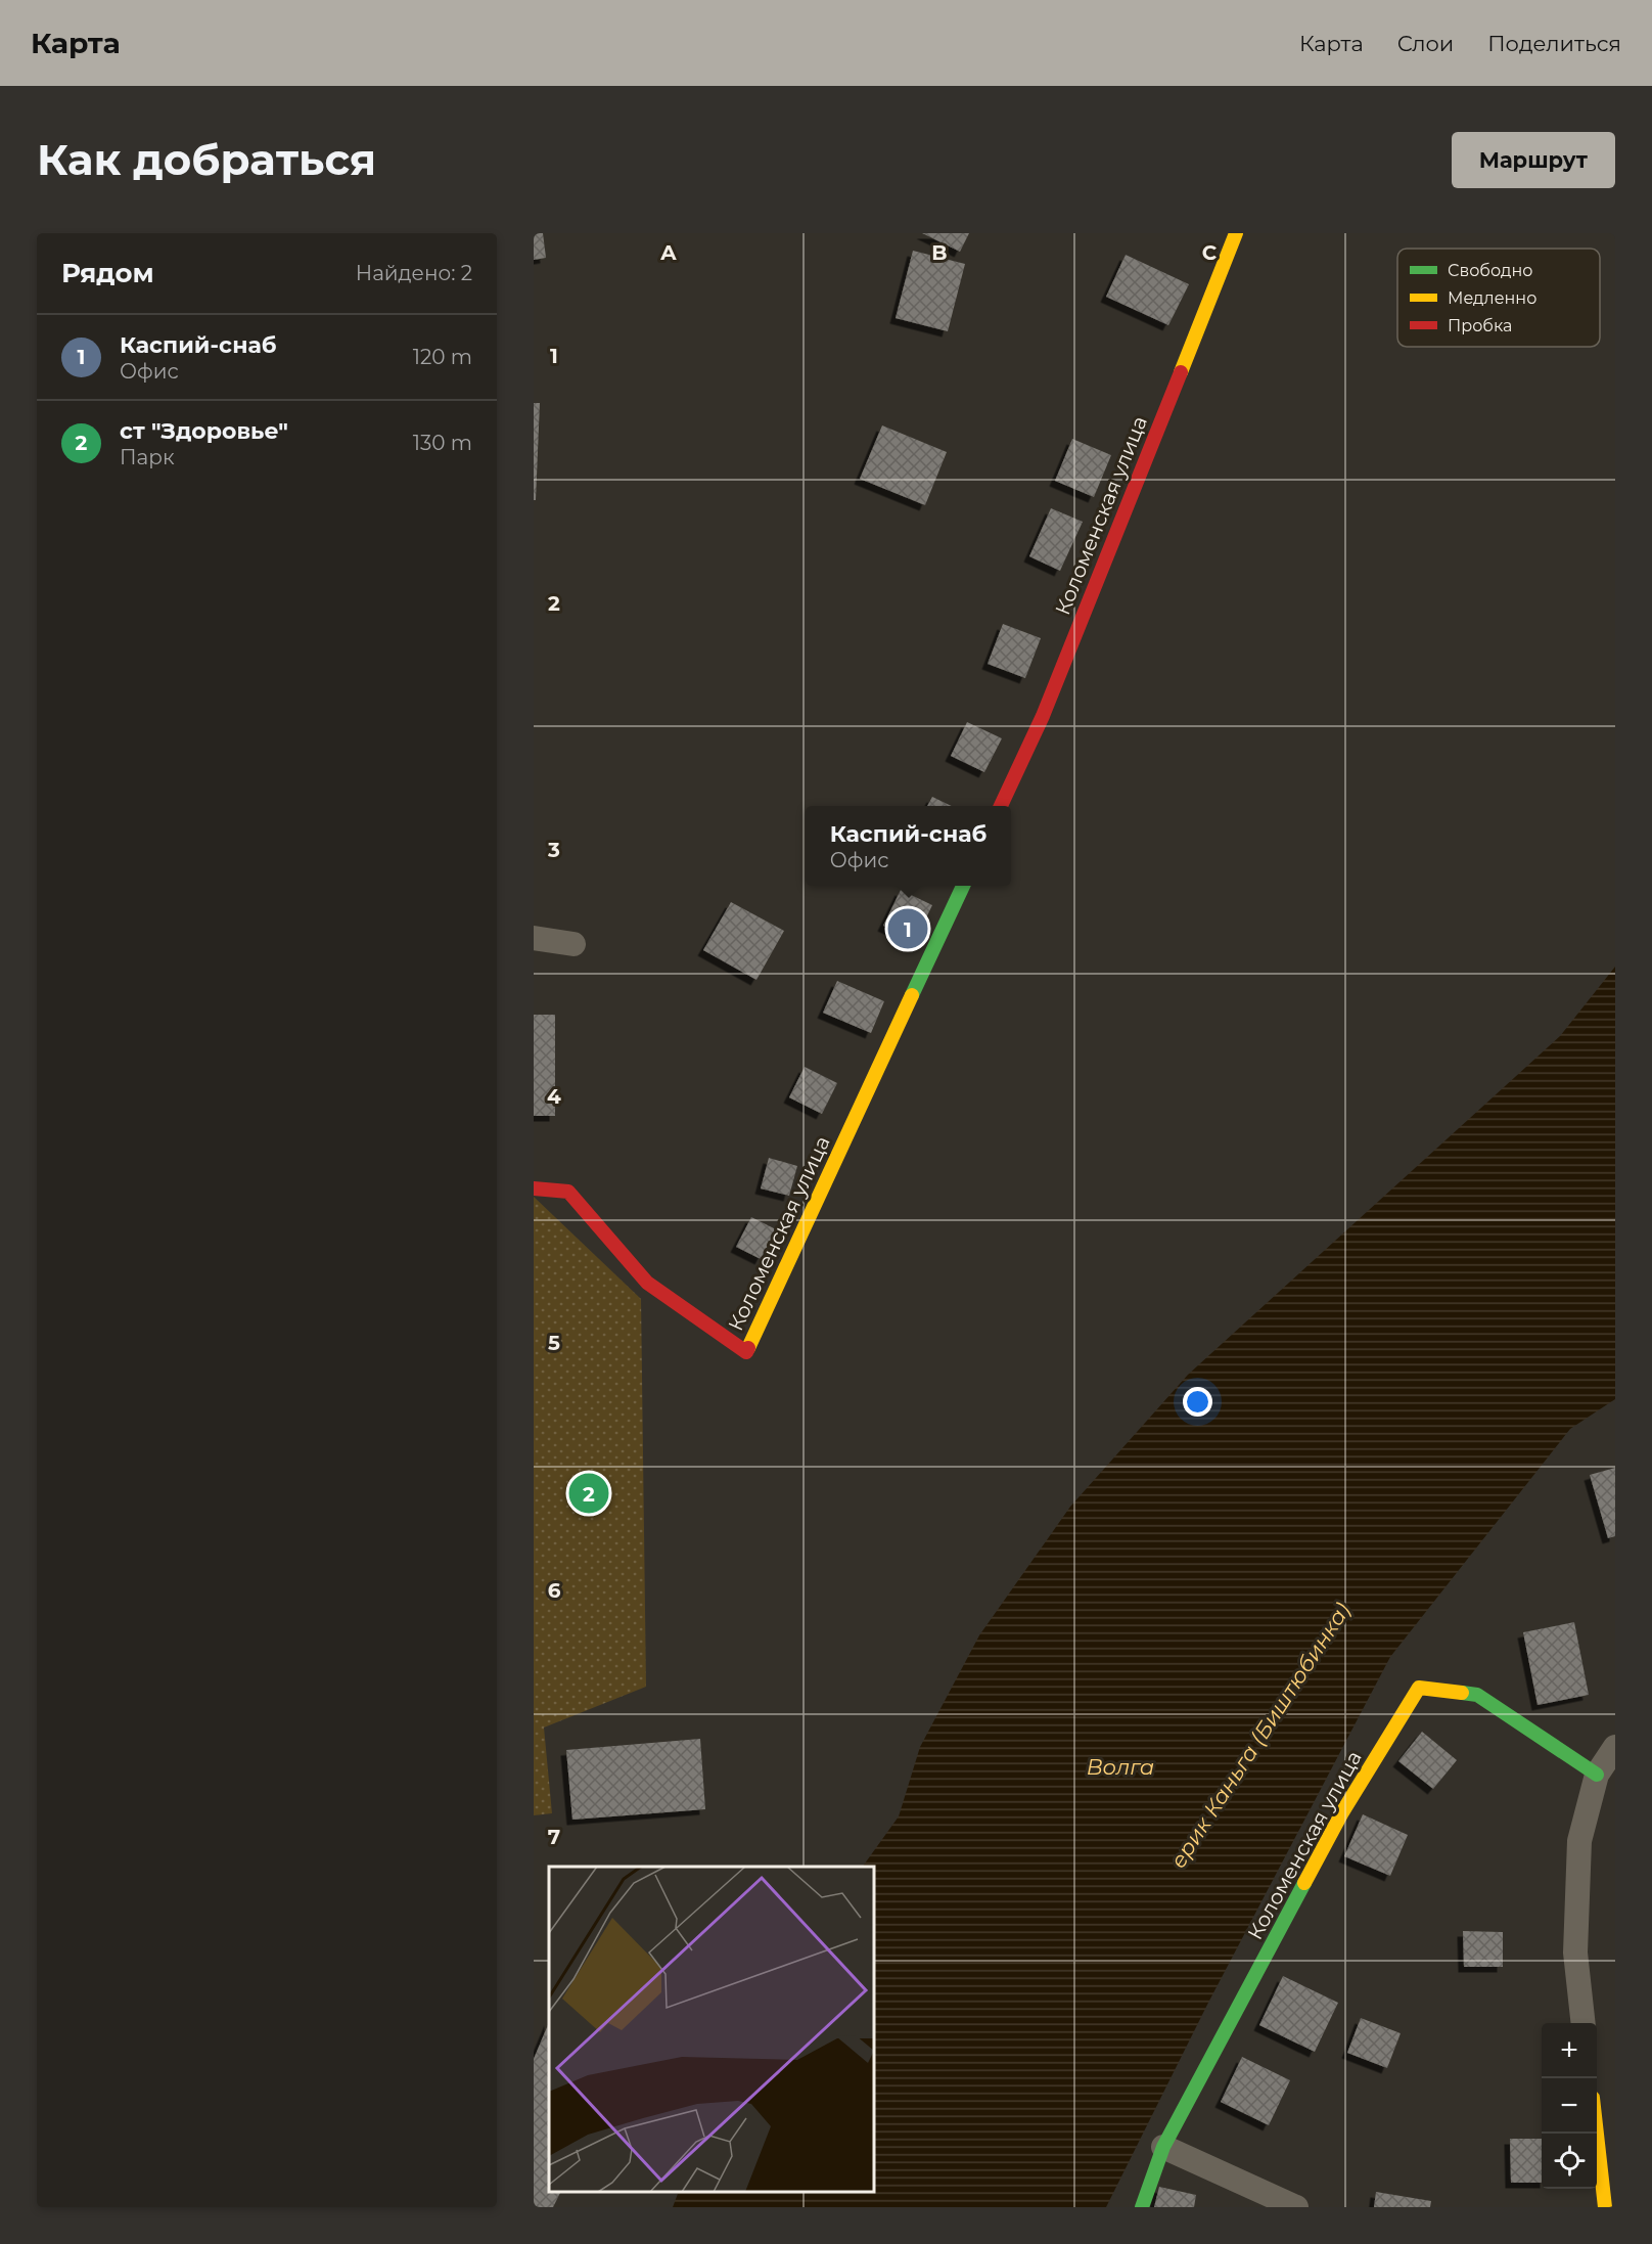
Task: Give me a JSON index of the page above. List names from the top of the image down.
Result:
{
  "streets": {
    "street": ["Коломенская улица"]
  },
  "water": ["ерик Каньга (Биштюбинка)", "Волга"],
  "legend": ["Свободно", "Медленно", "Пробка"],
  "page": {
    "header": "Карта",
    "nav": ["Карта", "Слои", "Поделиться"],
    "buttons": "Маршрут",
    "title": "Как добраться",
    "heading": ["Рядом", "Найдено: 2"],
    "list": [
      {
        "mark": "1",
        "name": "Каспий-снаб",
        "note": "Офис",
        "value": "120 m"
      },
      {
        "mark": "2",
        "name": "ст \"Здоровье\"",
        "note": "Парк",
        "value": "130 m"
      }
    ],
    "popup": ["Каспий-снаб", "Офис"],
    "pins": ["1", "2"],
    "map_buttons": ["+", "−"]
  },
  "grid": {
    "columns": ["A", "B", "C"],
    "rows": [
      "1",
      "2",
      "3",
      "4",
      "5",
      "6",
      "7"
    ]
  }
}
